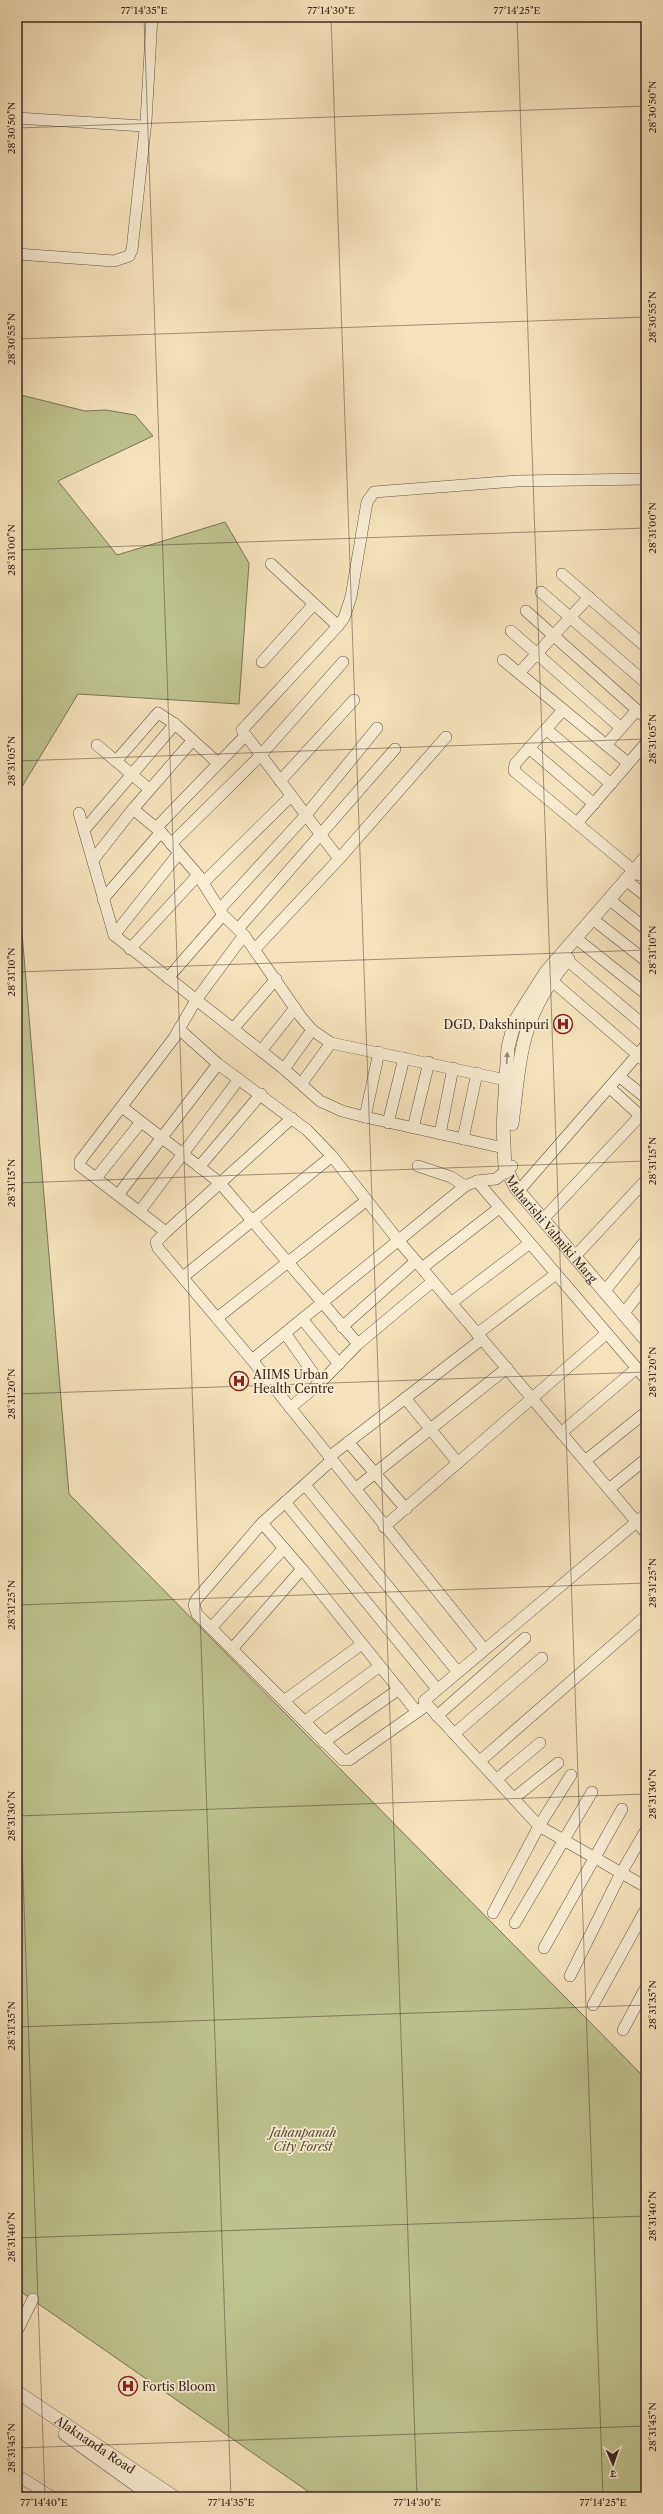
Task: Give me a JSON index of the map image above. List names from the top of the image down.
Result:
{
  "streets": {
    "street": ["Maharishi Valmiki Marg", "Alaknanda Road"]
  },
  "parks": ["Jahanpanah City Forest"],
  "places": {
    "hospital": ["DGD, Dakshinpuri", "AIIMS Urban Health Centre", "Fortis Bloom"]
  },
  "north": "bottom",
  "coordinates": [
    "77°14'35\"E",
    "77°14'30\"E",
    "77°14'25\"E",
    "28°30'50\"N",
    "28°30'55\"N",
    "28°31'00\"N",
    "28°31'05\"N",
    "28°31'10\"N",
    "28°31'15\"N",
    "28°31'20\"N",
    "28°31'25\"N",
    "28°31'30\"N",
    "28°31'35\"N",
    "28°31'40\"N",
    "28°31'45\"N",
    "77°14'40\"E"
  ]
}
